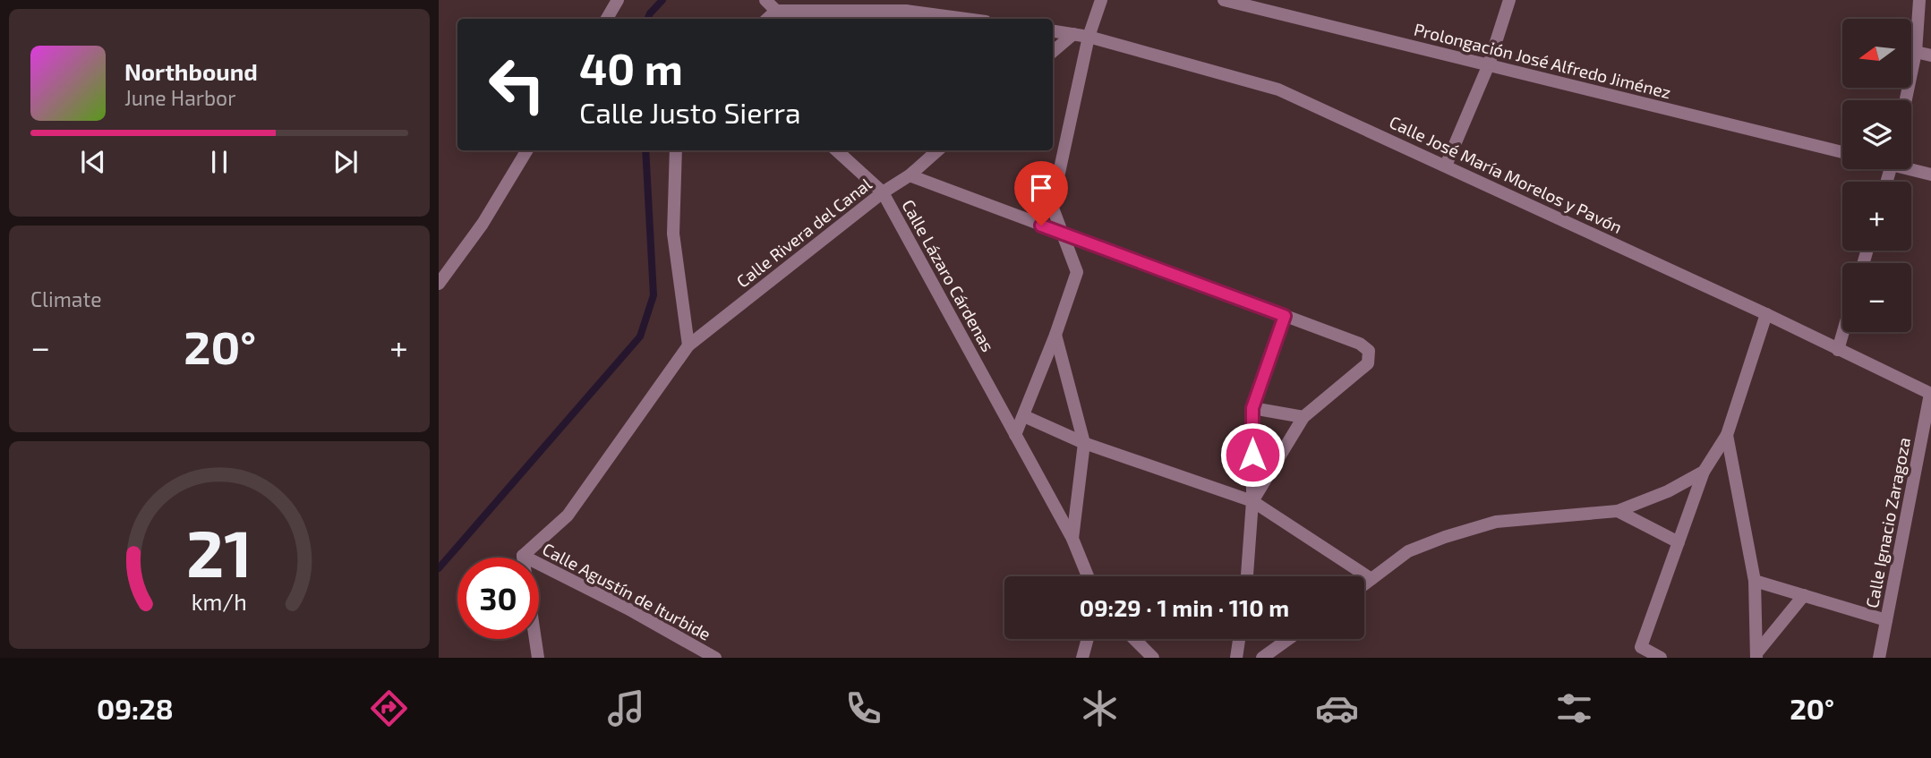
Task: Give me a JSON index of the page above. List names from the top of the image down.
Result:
{
  "streets": {
    "street": [
      "Prolongación José Alfredo Jiménez",
      "Calle José María Morelos y Pavón",
      "Calle Rivera del Canal",
      "Calle Lázaro Cárdenas",
      "Calle Ignacio Zaragoza",
      "Calle Agustín de Iturbide"
    ]
  },
  "crossings": [
    ["Calle José María Morelos y Pavón", "Calle Ignacio Zaragoza"],
    ["Calle Rivera del Canal", "Calle Lázaro Cárdenas"],
    ["Calle Rivera del Canal", "Calle Agustín de Iturbide"]
  ],
  "north": "left",
  "page": {
    "map_buttons": ["+", "−"],
    "turn": ["40 m", "Calle Justo Sierra"],
    "song": ["Northbound", "June Harbor"],
    "tile": "Climate",
    "heat": ["−", "20°", "+"],
    "limit": "30",
    "trip": "09:29 · 1 min · 110 m",
    "tabs": ["09:28", "20°"],
    "gauge": ["21", "km/h"]
  }
}
